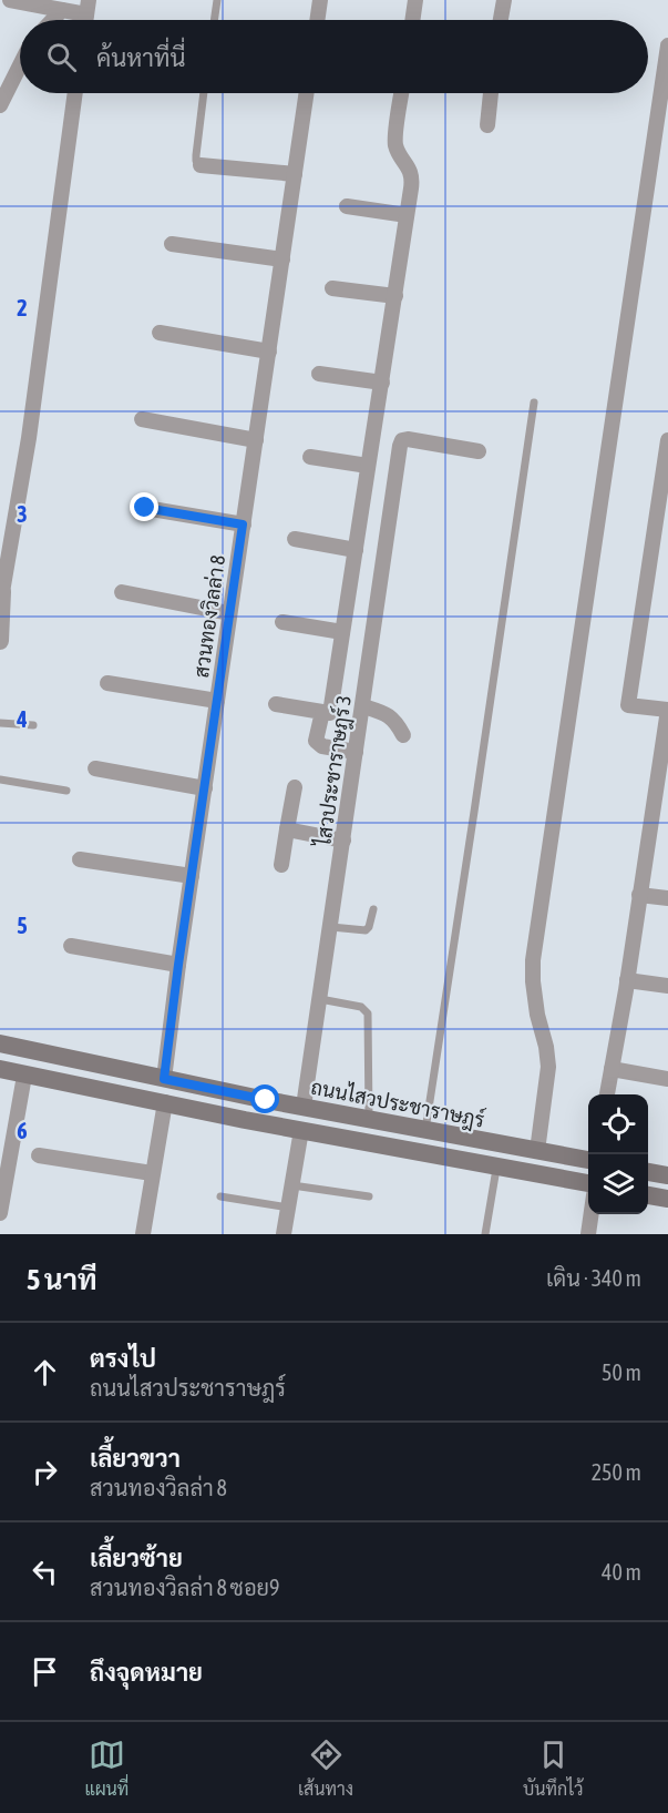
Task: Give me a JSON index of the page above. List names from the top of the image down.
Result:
{
  "streets": {
    "main road": ["ถนนไสวประชาราษฎร์"],
    "street": ["สวนทองวิลล่า 8", "ไสวประชาราษฎร์ 3"]
  },
  "crossings": [
    ["สวนทองวิลล่า 8", "ถนนไสวประชาราษฎร์"],
    ["ไสวประชาราษฎร์ 3", "ถนนไสวประชาราษฎร์"]
  ],
  "page": {
    "search": "ค้นหาที่นี่",
    "heading": ["5 นาที", "เดิน · 340 m"],
    "list": [
      ["ตรงไป", "ถนนไสวประชาราษฎร์", "50 m"],
      ["เลี้ยวขวา", "สวนทองวิลล่า 8", "250 m"],
      ["เลี้ยวซ้าย", "สวนทองวิลล่า 8 ซอย9", "40 m"],
      "ถึงจุดหมาย"
    ],
    "nav": ["แผนที่", "เส้นทาง", "บันทึกไว้"]
  },
  "grid": {
    "rows": [
      "2",
      "3",
      "4",
      "5",
      "6"
    ]
  }
}
